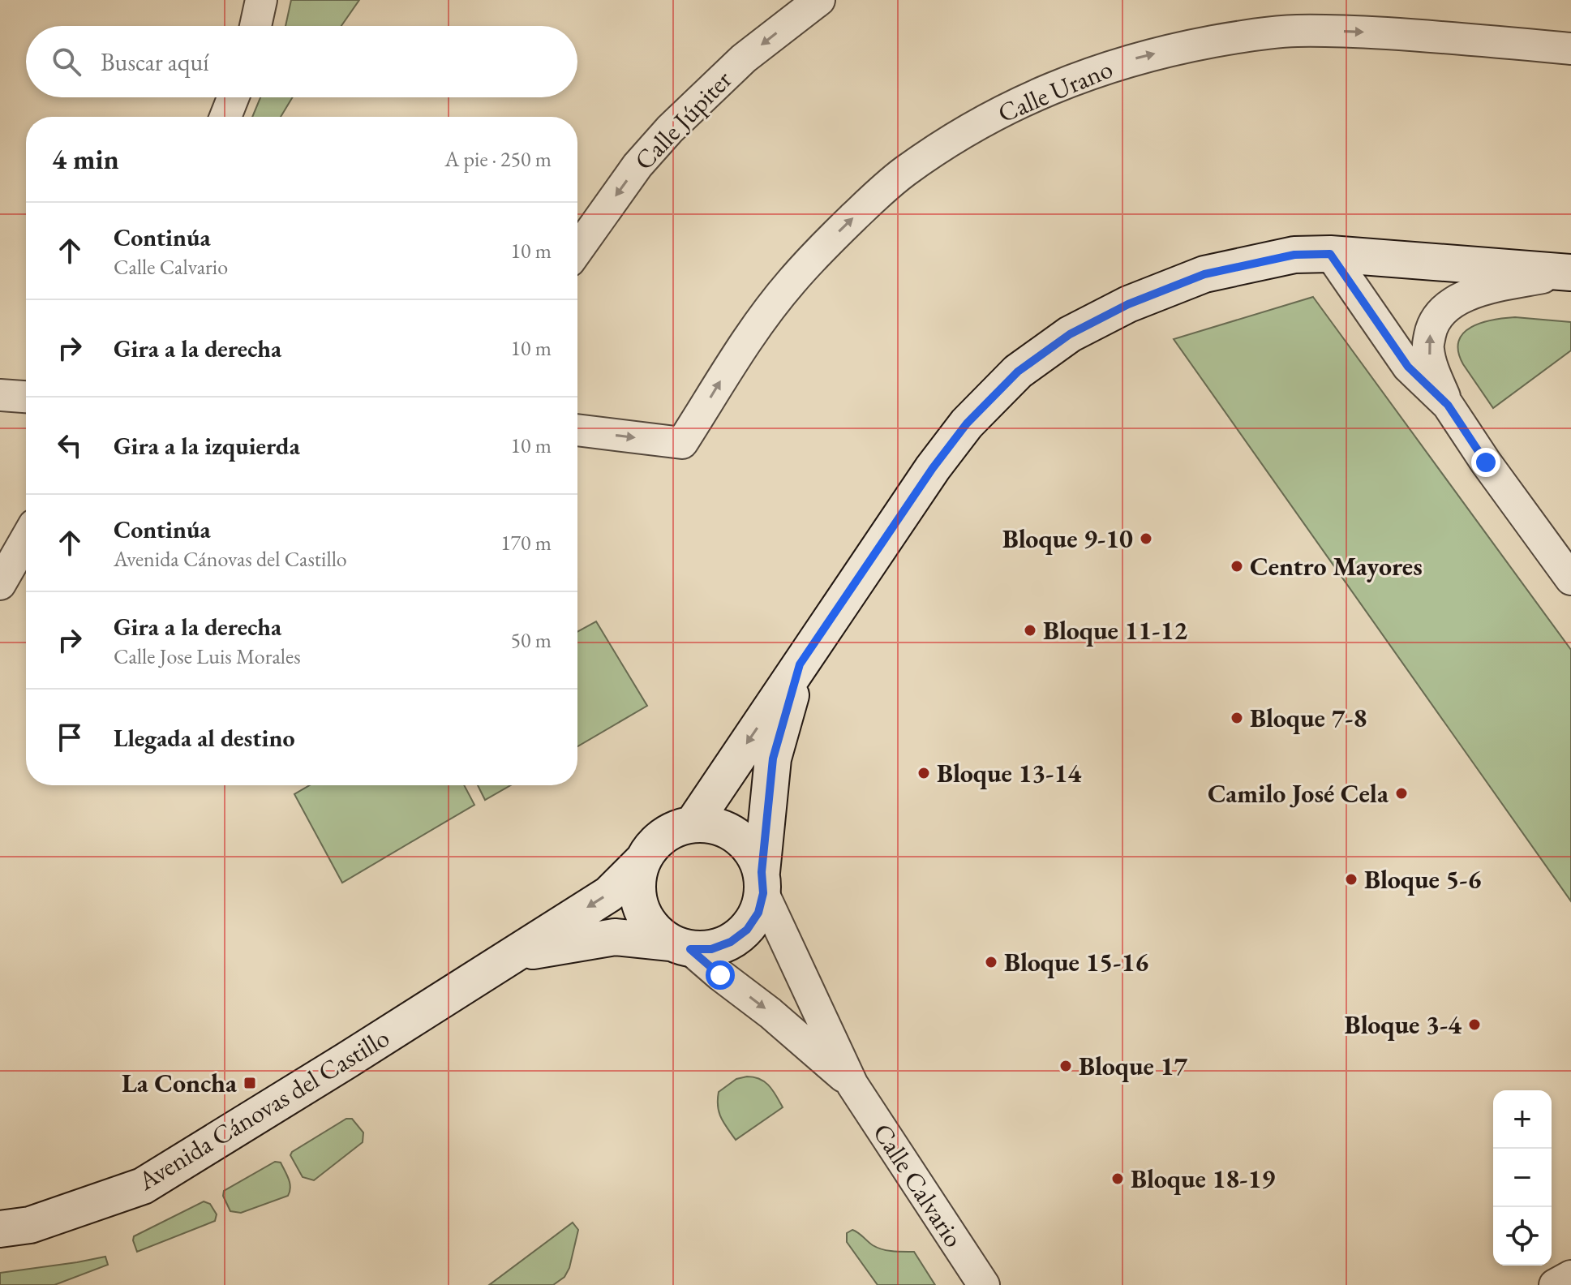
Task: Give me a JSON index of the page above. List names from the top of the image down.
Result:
{
  "streets": {
    "main road": ["Avenida Cánovas del Castillo"],
    "street": ["Calle Urano", "Calle Júpiter", "Calle Calvario"]
  },
  "crossings": [
    ["Avenida Cánovas del Castillo", "Calle Calvario"]
  ],
  "one_way": ["Calle Urano", "Calle Júpiter"],
  "places": {
    "other": [
      "Bloque 9-10",
      "Centro Mayores",
      "Bloque 11-12",
      "Bloque 7-8",
      "Bloque 13-14",
      "Camilo José Cela",
      "Bloque 5-6",
      "Bloque 15-16",
      "Bloque 3-4",
      "Bloque 17",
      "Bloque 18-19"
    ],
    "transit": ["La Concha"]
  },
  "page": {
    "search": "Buscar aquí",
    "heading": ["4 min", "A pie · 250 m"],
    "list": [
      ["Continúa", "Calle Calvario", "10 m"],
      ["Gira a la derecha", "10 m"],
      ["Gira a la izquierda", "10 m"],
      ["Continúa", "Avenida Cánovas del Castillo", "170 m"],
      ["Gira a la derecha", "Calle Jose Luis Morales", "50 m"],
      "Llegada al destino"
    ],
    "map_buttons": ["+", "−"]
  }
}
